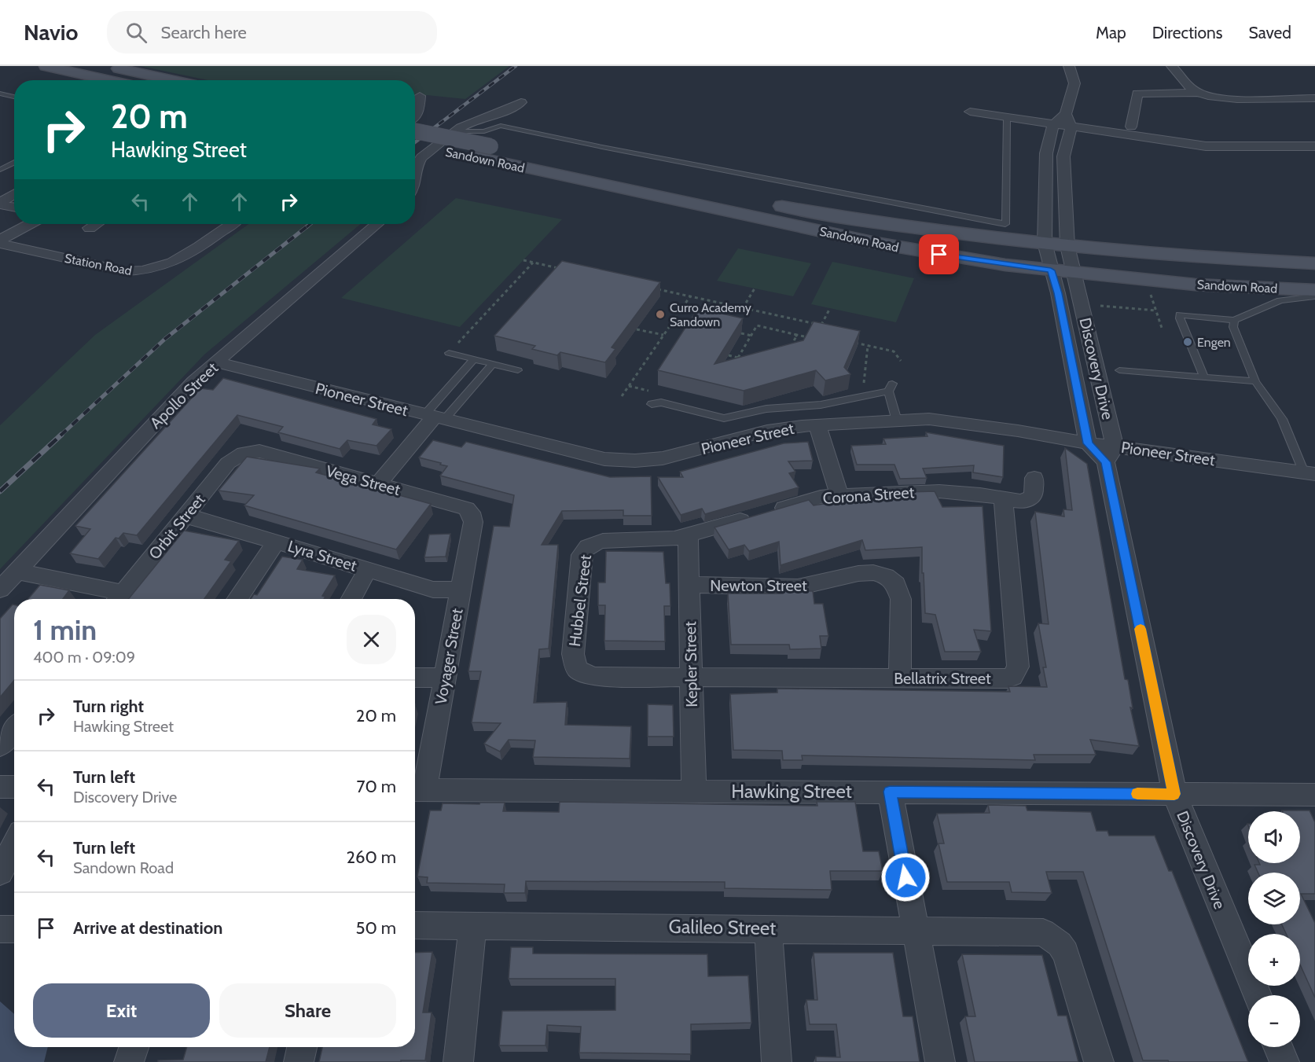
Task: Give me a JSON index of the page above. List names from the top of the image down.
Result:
{
  "streets": {
    "main road": ["Sandown Road"],
    "street": [
      "Station Road",
      "Discovery Drive",
      "Apollo Street",
      "Pioneer Street",
      "Vega Street",
      "Corona Street",
      "Orbit Street",
      "Lyra Street",
      "Newton Street",
      "Hubbel Street",
      "Voyager Street",
      "Kepler Street",
      "Bellatrix Street",
      "Hawking Street",
      "Galileo Street"
    ]
  },
  "crossings": [
    ["Sandown Road", "Discovery Drive"],
    ["Discovery Drive", "Pioneer Street"],
    ["Discovery Drive", "Hawking Street"],
    ["Apollo Street", "Pioneer Street"],
    ["Vega Street", "Orbit Street"],
    ["Vega Street", "Voyager Street"],
    ["Corona Street", "Hubbel Street"],
    ["Corona Street", "Kepler Street"],
    ["Corona Street", "Bellatrix Street"],
    ["Orbit Street", "Lyra Street"],
    ["Lyra Street", "Voyager Street"],
    ["Newton Street", "Kepler Street"],
    ["Newton Street", "Bellatrix Street"],
    ["Hubbel Street", "Kepler Street"],
    ["Hubbel Street", "Bellatrix Street"],
    ["Voyager Street", "Hawking Street"],
    ["Kepler Street", "Bellatrix Street"],
    ["Kepler Street", "Hawking Street"]
  ],
  "places": ["Curro Academy Sandown", "Engen"],
  "page": {
    "header": "Navio",
    "search": "Search here",
    "nav": ["Map", "Directions", "Saved"],
    "turn": ["20 m", "Hawking Street"],
    "heading": ["1 min", "400 m · 09:09"],
    "list": [
      {
        "name": "Turn right",
        "note": "Hawking Street",
        "value": "20 m"
      },
      {
        "name": "Turn left",
        "note": "Discovery Drive",
        "value": "70 m"
      },
      {
        "name": "Turn left",
        "note": "Sandown Road",
        "value": "260 m"
      },
      {
        "name": "Arrive at destination",
        "value": "50 m"
      }
    ],
    "map_buttons": ["+", "−"],
    "buttons": ["Exit", "Share"]
  }
}
